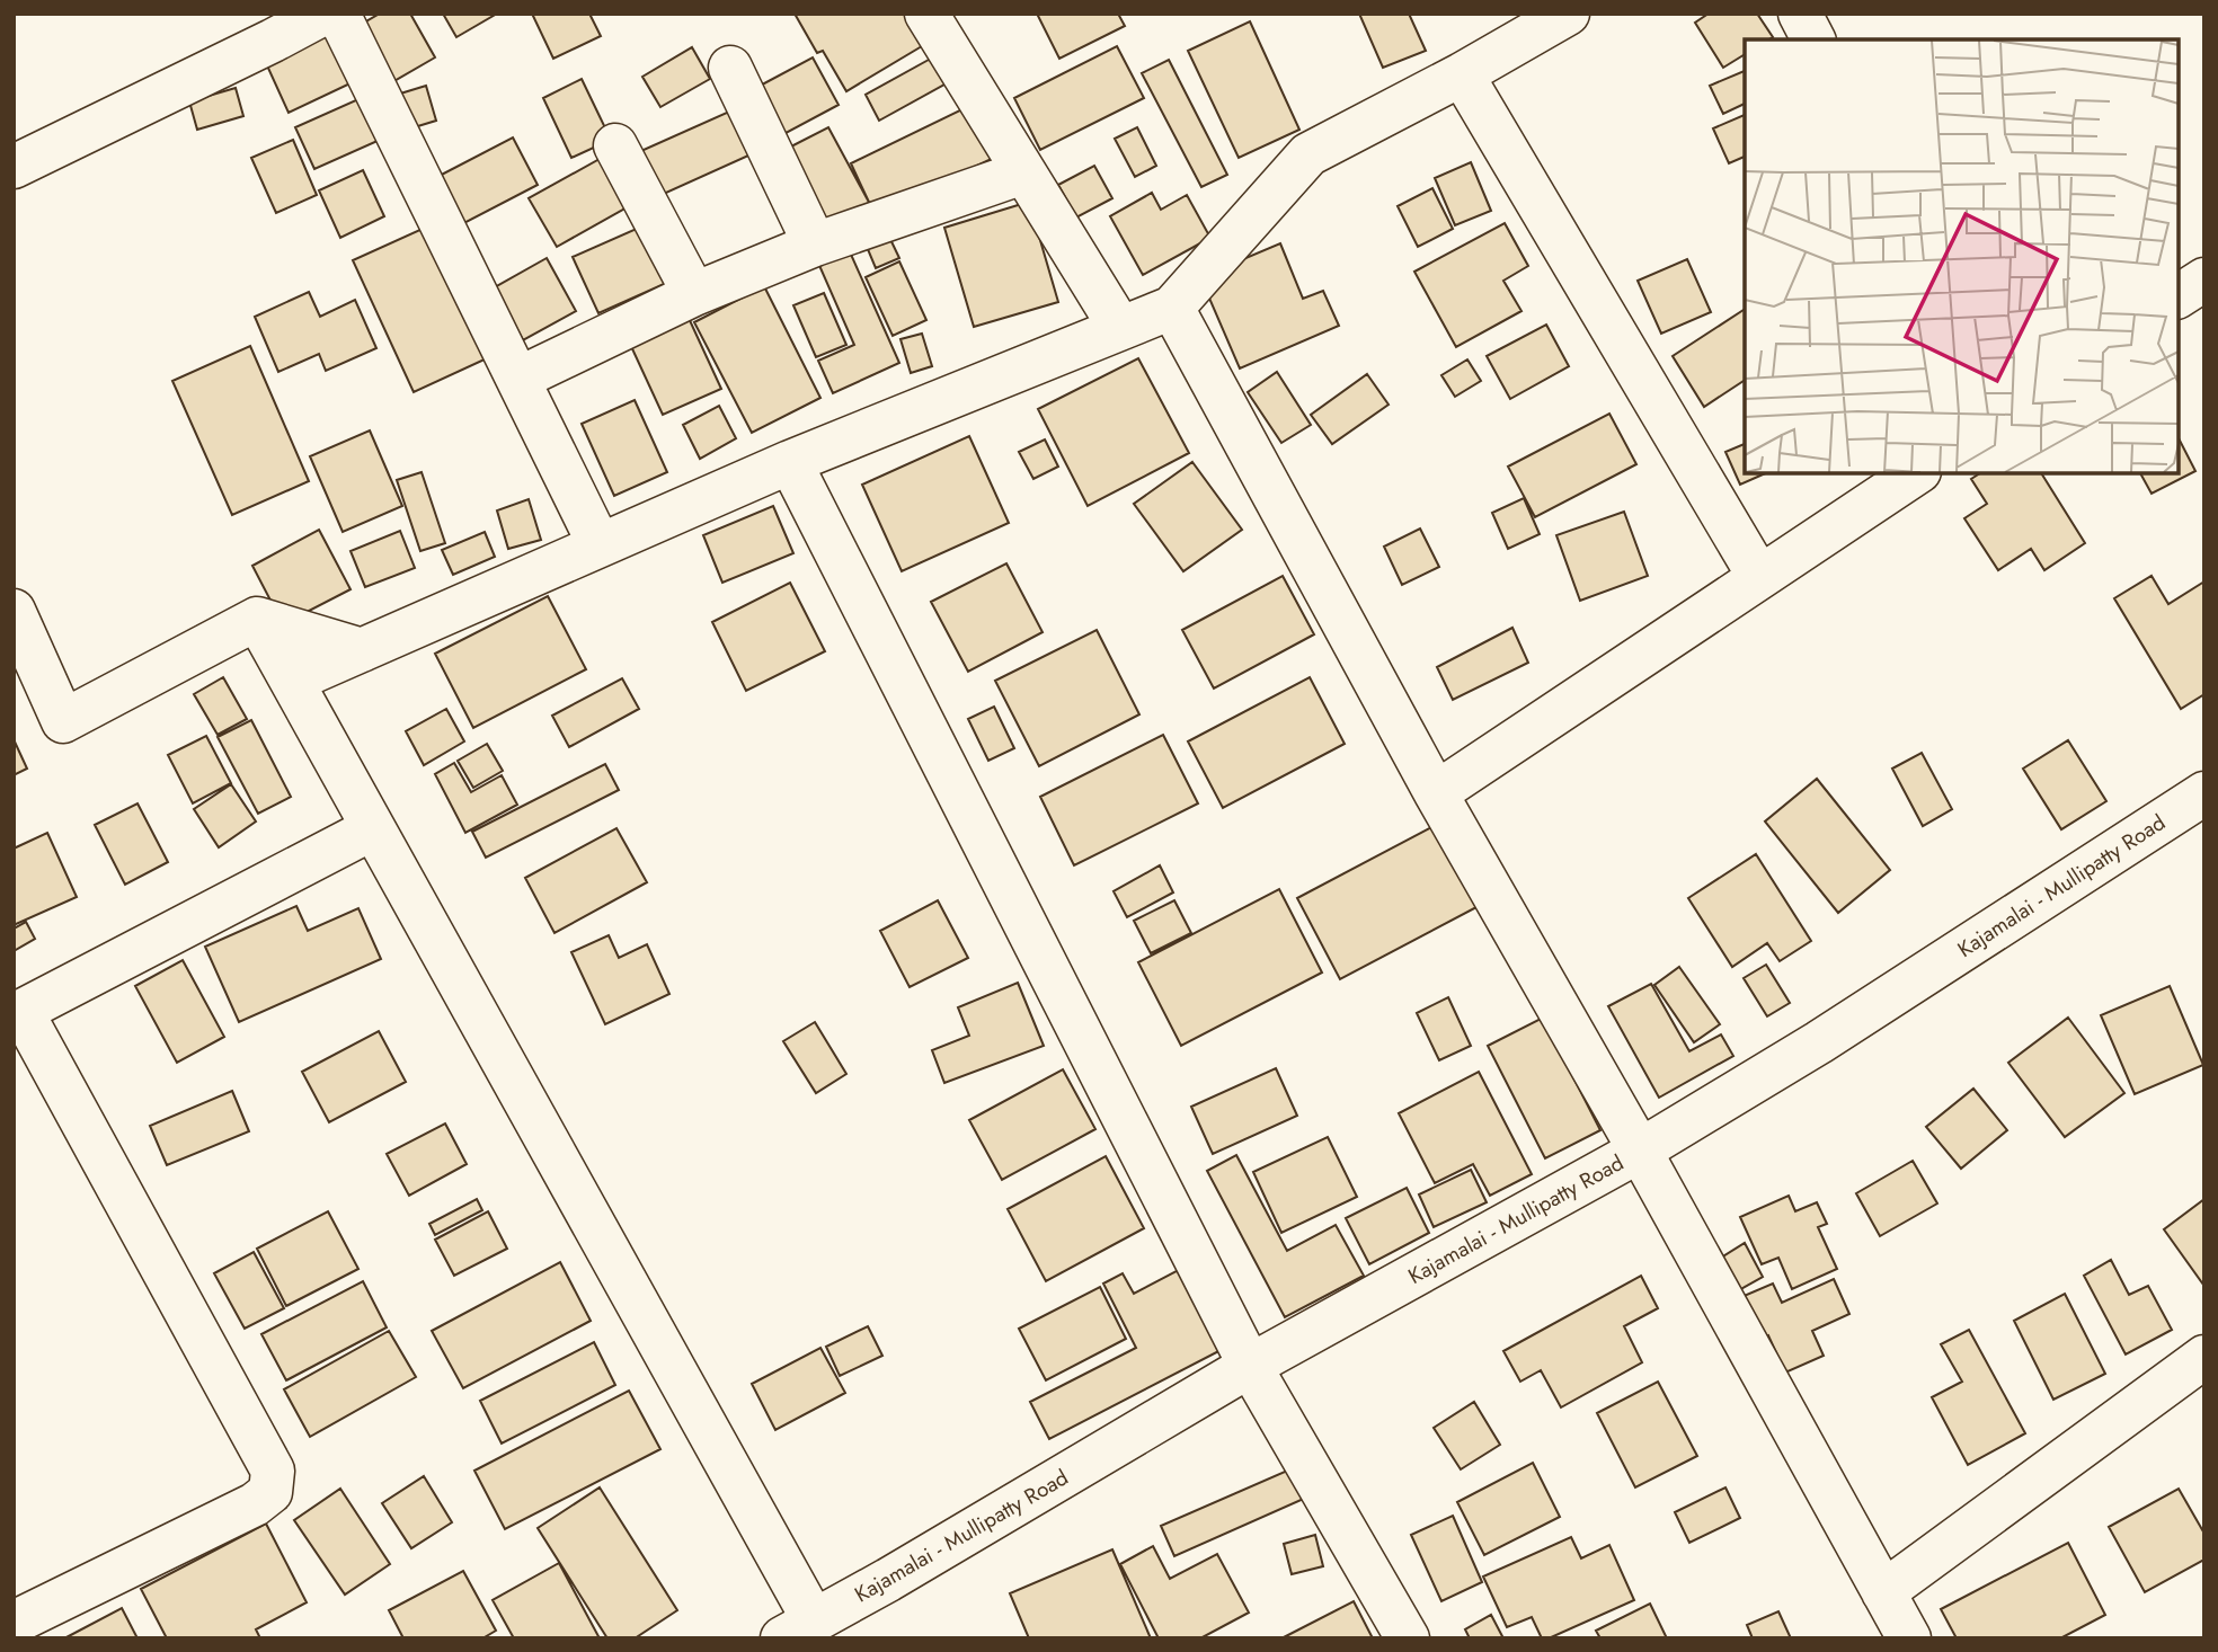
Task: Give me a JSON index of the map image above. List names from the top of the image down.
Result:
{
  "streets": {
    "street": ["Kajamalai - Mullipatty Road"]
  }
}
